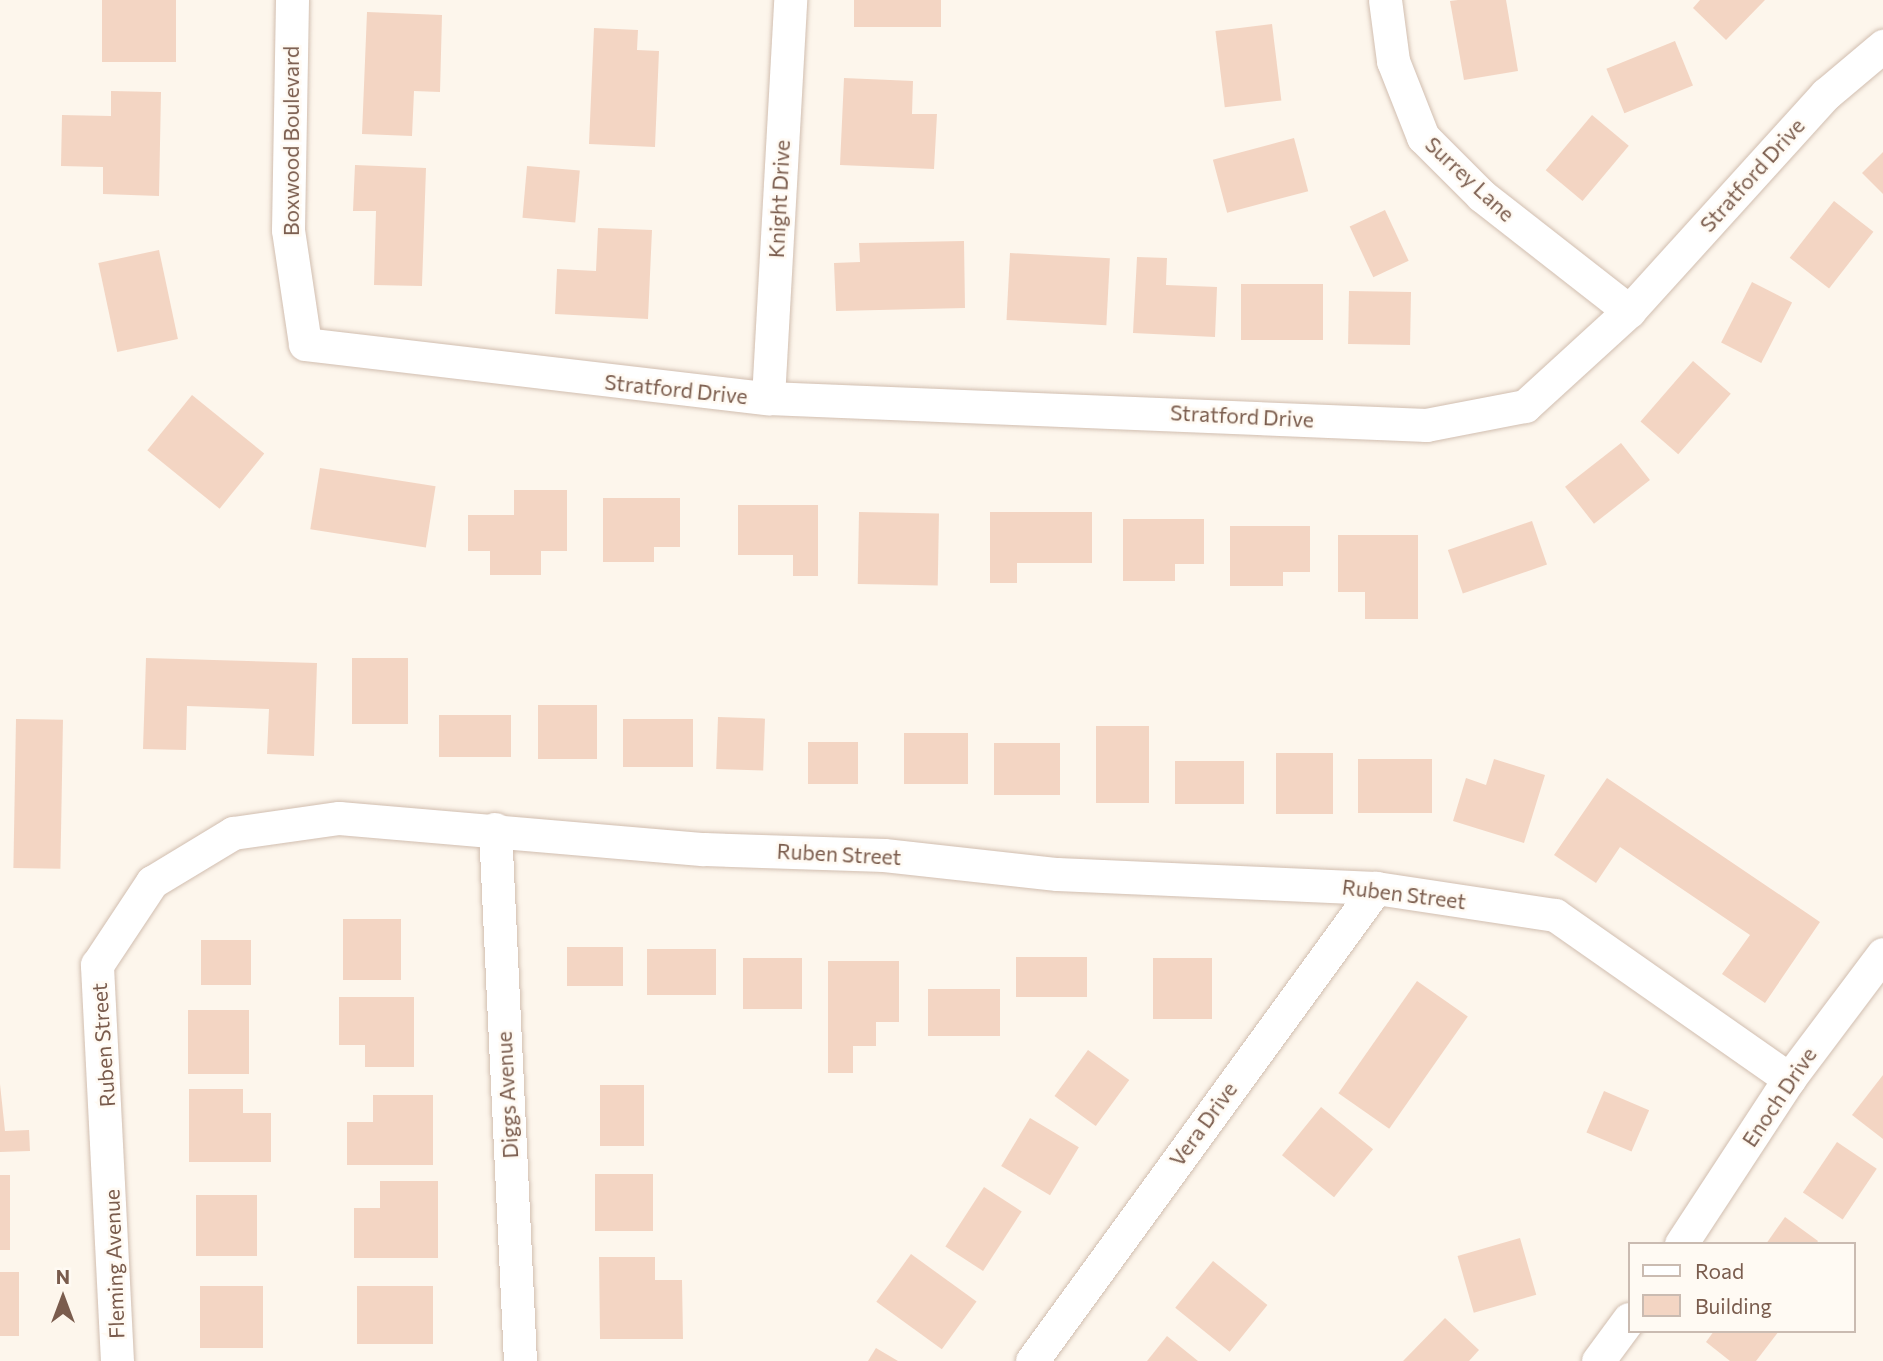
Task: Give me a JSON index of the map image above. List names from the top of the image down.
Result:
{
  "streets": {
    "street": [
      "Boxwood Boulevard",
      "Stratford Drive",
      "Surrey Lane",
      "Knight Drive",
      "Ruben Street",
      "Diggs Avenue",
      "Enoch Drive",
      "Vera Drive",
      "Fleming Avenue"
    ]
  },
  "crossings": [
    ["Boxwood Boulevard", "Stratford Drive"],
    ["Stratford Drive", "Surrey Lane"],
    ["Stratford Drive", "Knight Drive"],
    ["Ruben Street", "Diggs Avenue"],
    ["Ruben Street", "Enoch Drive"],
    ["Ruben Street", "Vera Drive"],
    ["Ruben Street", "Fleming Avenue"]
  ],
  "legend": ["Road", "Building"],
  "north": "top"
}
